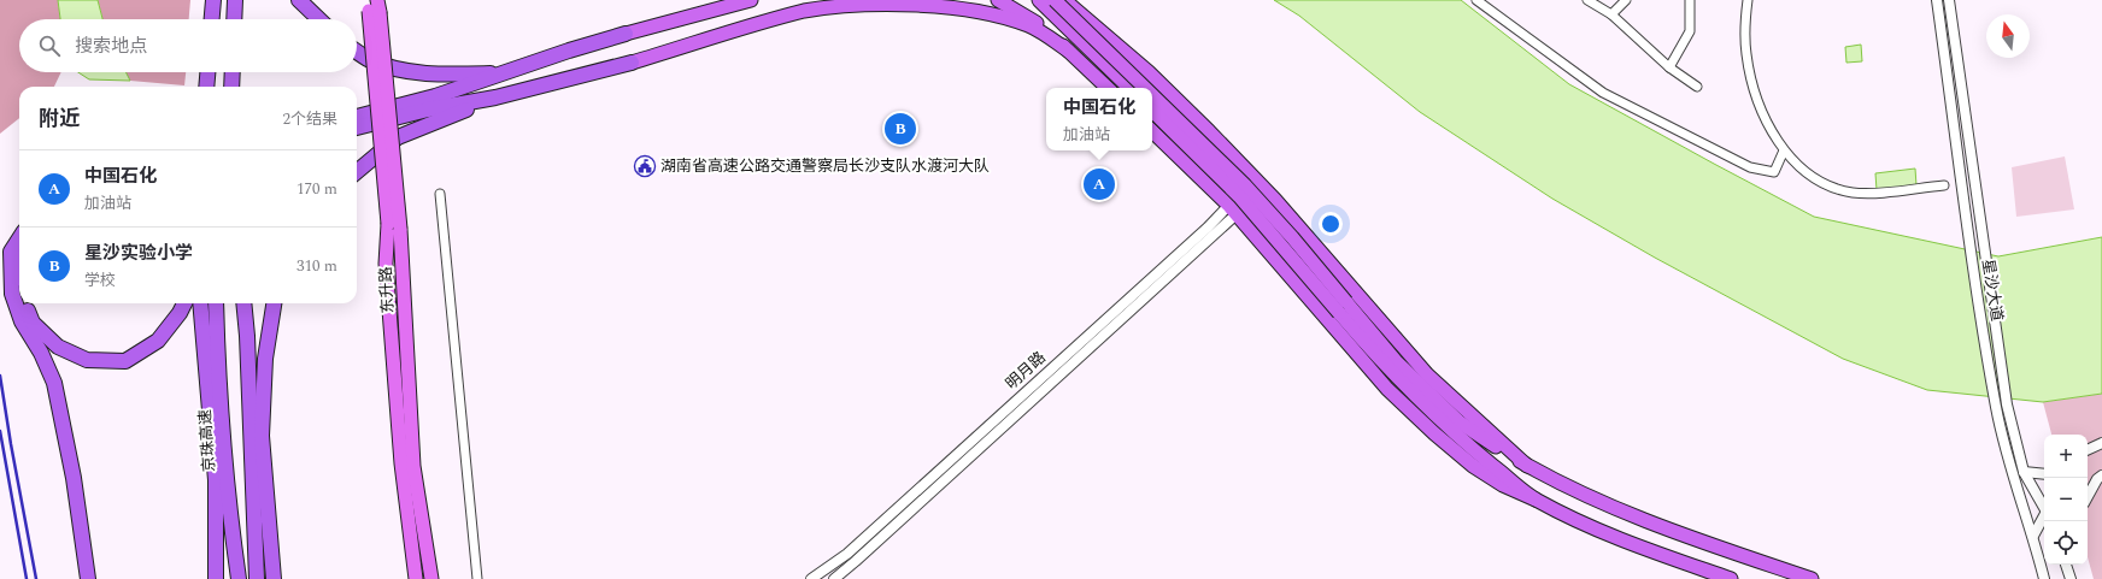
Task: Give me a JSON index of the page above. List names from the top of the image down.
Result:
{
  "streets": {
    "highway": ["京珠高速"],
    "main road": ["东升路"],
    "street": ["星沙大道", "明月路"]
  },
  "places": {
    "public building": ["湖南省高速公路交通警察局长沙支队水渡河大队"]
  },
  "north": "top",
  "page": {
    "search": "搜索地点",
    "heading": ["附近", "2个结果"],
    "popup": ["中国石化", "加油站"],
    "pins": ["B", "A"],
    "list": [
      {
        "mark": "A",
        "name": "中国石化",
        "note": "加油站",
        "value": "170 m"
      },
      {
        "mark": "B",
        "name": "星沙实验小学",
        "note": "学校",
        "value": "310 m"
      }
    ],
    "map_buttons": ["+", "−"]
  }
}
